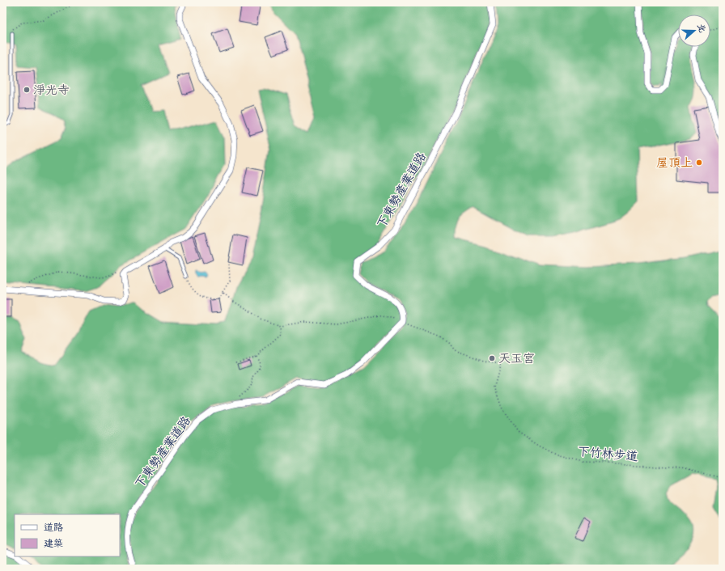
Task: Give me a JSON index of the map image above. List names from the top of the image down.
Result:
{
  "streets": {
    "street": ["下東勢產業道路"],
    "path": ["下竹林步道"]
  },
  "crossings": [
    ["下東勢產業道路", "下竹林步道"]
  ],
  "places": ["淨光寺", "屋頂上", "天玉宮"],
  "legend": ["道路", "建築"],
  "north": "right"
}
